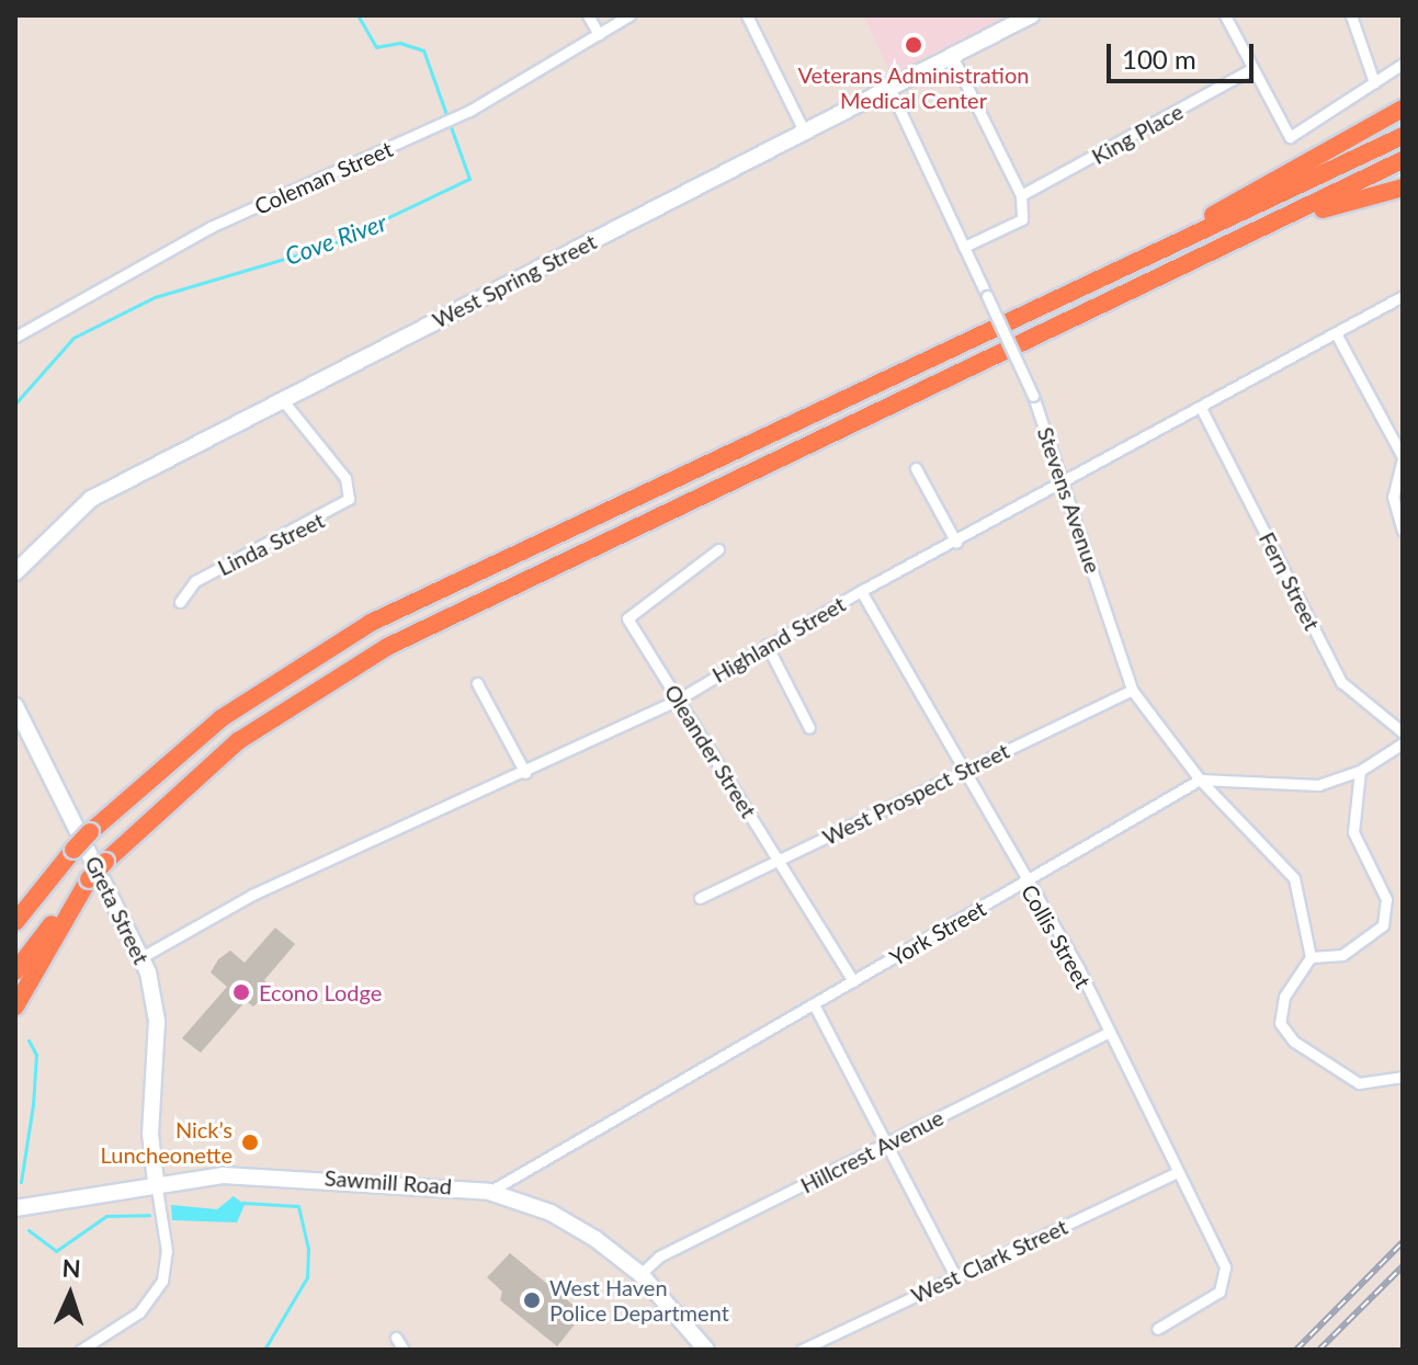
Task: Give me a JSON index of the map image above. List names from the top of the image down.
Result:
{
  "streets": {
    "main road": ["West Spring Street", "Greta Street", "Sawmill Road"],
    "street": [
      "King Place",
      "Coleman Street",
      "Stevens Avenue",
      "Linda Street",
      "Fern Street",
      "Highland Street",
      "Oleander Street",
      "West Prospect Street",
      "York Street",
      "Collis Street",
      "Hillcrest Avenue",
      "West Clark Street"
    ]
  },
  "crossings": [
    ["West Spring Street", "Stevens Avenue"],
    ["West Spring Street", "Linda Street"],
    ["Stevens Avenue", "Highland Street"],
    ["Stevens Avenue", "West Prospect Street"],
    ["Stevens Avenue", "York Street"],
    ["Fern Street", "Highland Street"],
    ["Highland Street", "Oleander Street"],
    ["Highland Street", "Greta Street"],
    ["Highland Street", "Collis Street"],
    ["Oleander Street", "West Prospect Street"],
    ["Oleander Street", "York Street"],
    ["West Prospect Street", "Collis Street"],
    ["Greta Street", "Sawmill Road"],
    ["York Street", "Collis Street"],
    ["York Street", "Sawmill Road"],
    ["Collis Street", "Hillcrest Avenue"],
    ["Collis Street", "West Clark Street"],
    ["Hillcrest Avenue", "Sawmill Road"]
  ],
  "water": ["Cove River"],
  "places": [
    "Veterans Administration Medical Center",
    "Econo Lodge",
    "Nick’s Luncheonette",
    "West Haven Police Department"
  ],
  "scale_bar": "100 m",
  "north": "top"
}
